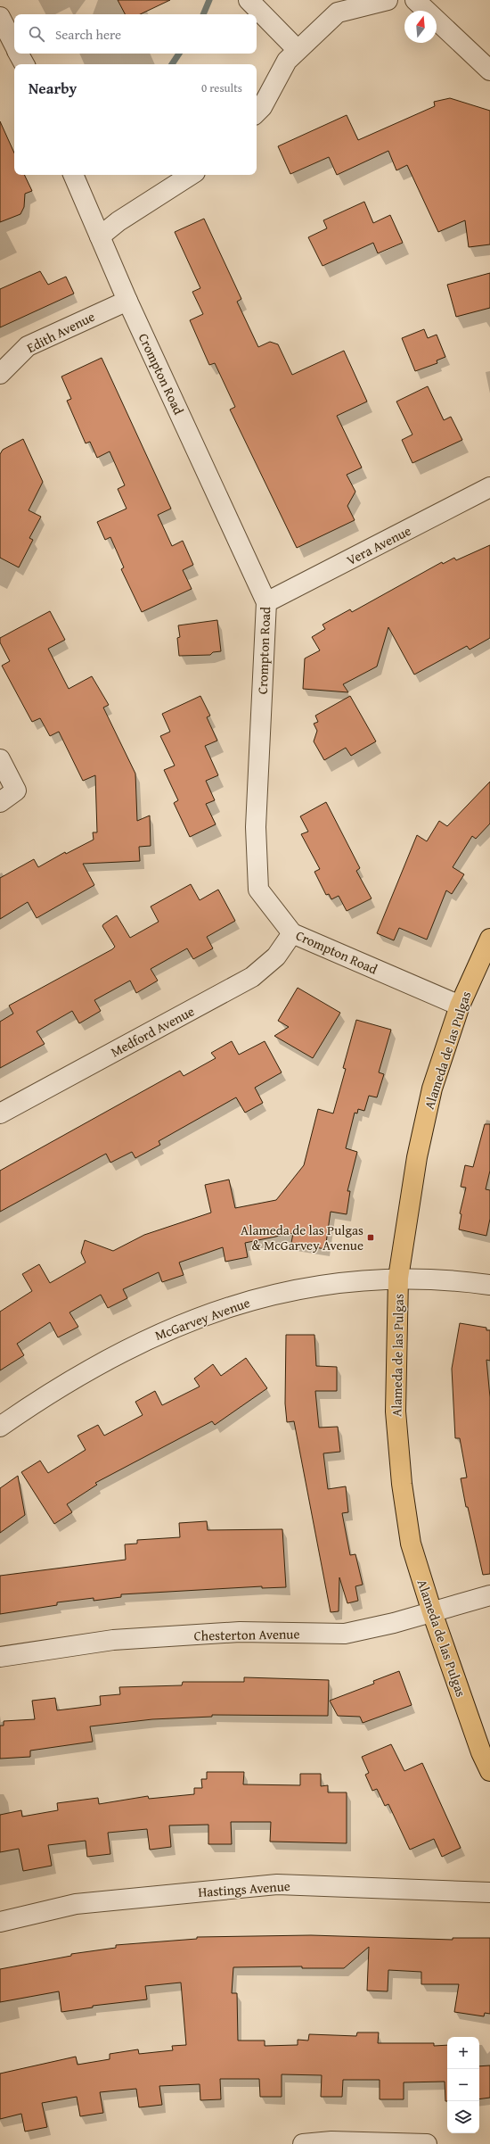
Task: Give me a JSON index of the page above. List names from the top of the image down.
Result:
{
  "streets": {
    "main road": ["Alameda de las Pulgas"],
    "street": [
      "Edith Avenue",
      "Crompton Road",
      "Vera Avenue",
      "Medford Avenue",
      "McGarvey Avenue",
      "Chesterton Avenue",
      "Hastings Avenue"
    ]
  },
  "crossings": [
    ["Edith Avenue", "Crompton Road"],
    ["Crompton Road", "Vera Avenue"],
    ["Crompton Road", "Medford Avenue"],
    ["Crompton Road", "Alameda de las Pulgas"],
    ["Alameda de las Pulgas", "McGarvey Avenue"],
    ["Alameda de las Pulgas", "Chesterton Avenue"]
  ],
  "places": {
    "transit": ["Alameda de las Pulgas & McGarvey Avenue"]
  },
  "north": "top",
  "page": {
    "search": "Search here",
    "heading": ["Nearby", "0 results"],
    "map_buttons": ["+", "−"]
  }
}
